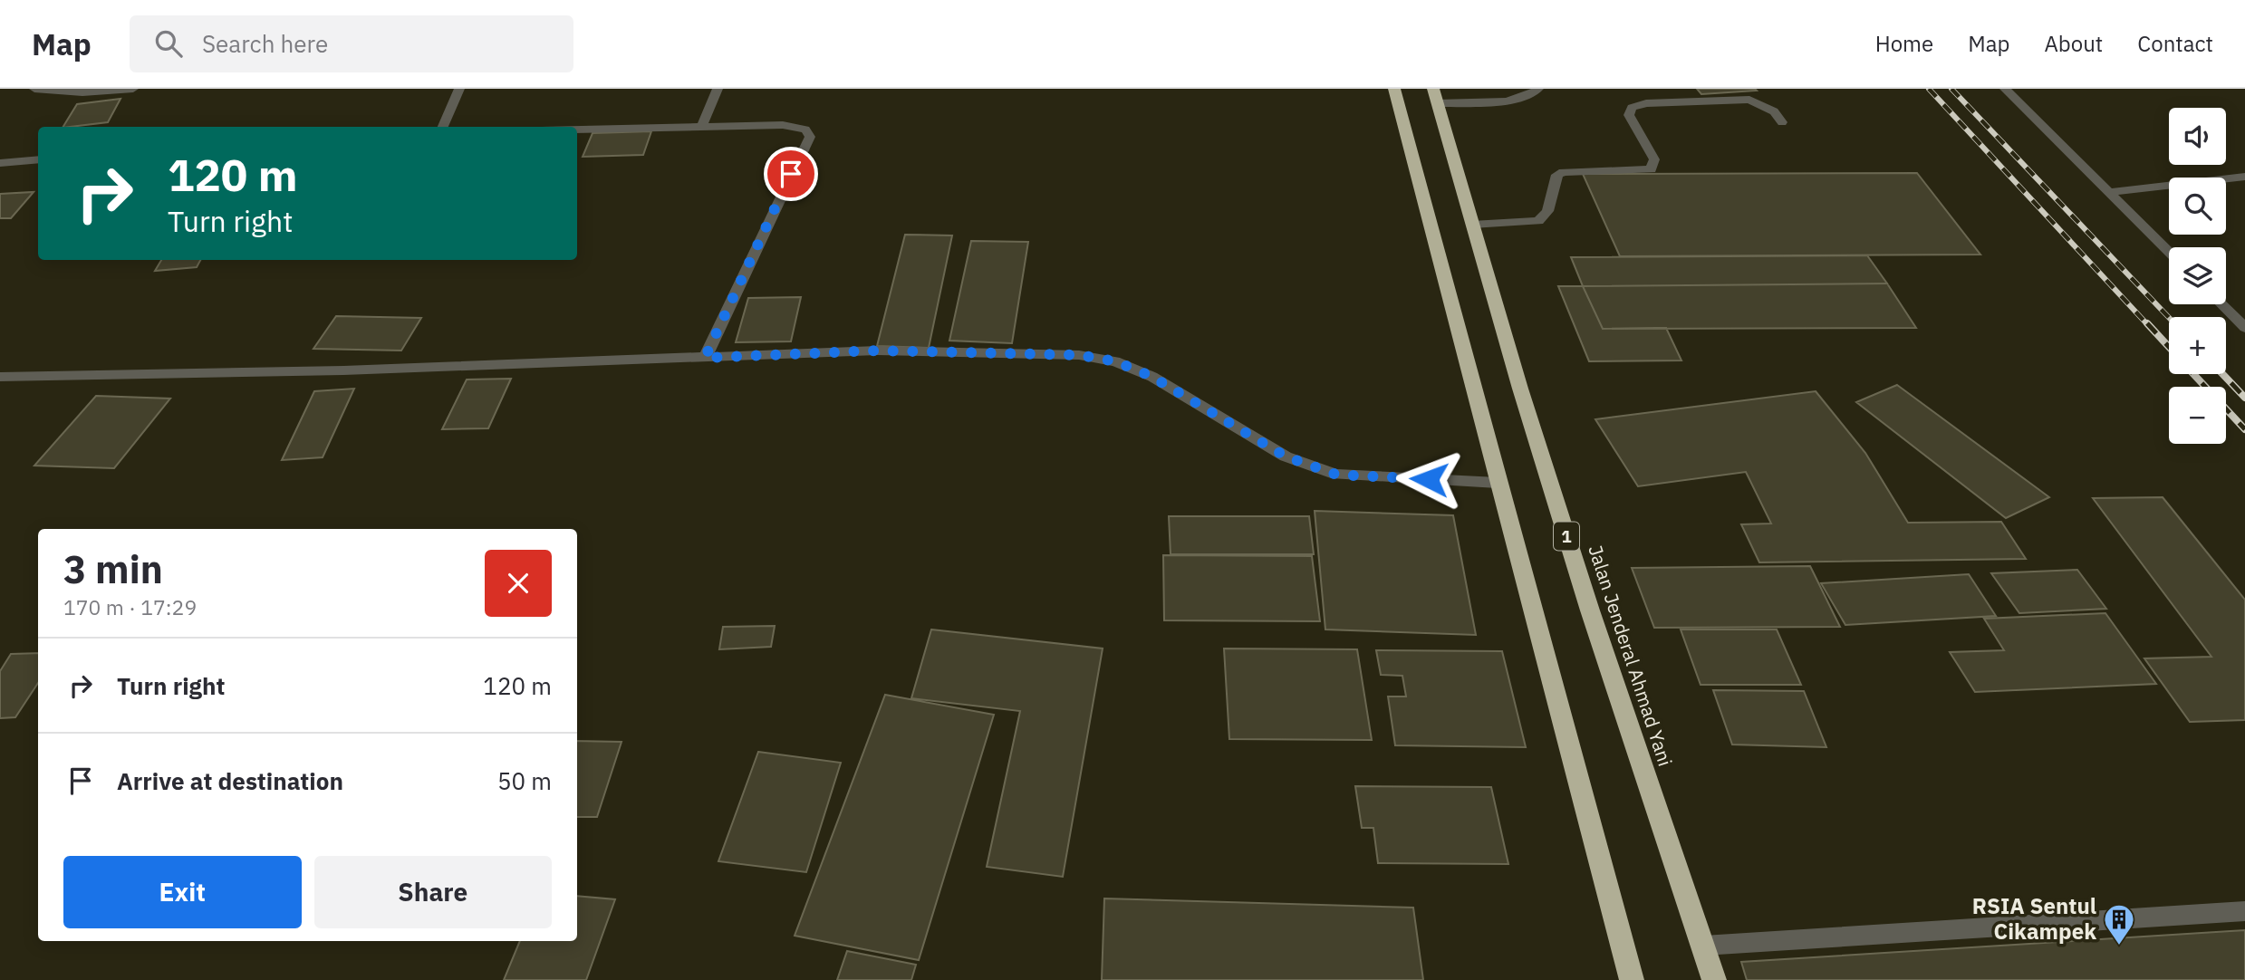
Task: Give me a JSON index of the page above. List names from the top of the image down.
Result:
{
  "streets": {
    "highway": ["1", "Jalan Jenderal Ahmad Yani"]
  },
  "places": {
    "building": ["RSIA Sentul Cikampek"]
  },
  "page": {
    "header": "Map",
    "search": "Search here",
    "nav": [
      "Home",
      "Map",
      "About",
      "Contact"
    ],
    "map_buttons": ["+", "−"],
    "turn": ["120 m", "Turn right"],
    "heading": ["3 min", "170 m · 17:29"],
    "list": [
      {
        "name": "Turn right",
        "value": "120 m"
      },
      {
        "name": "Arrive at destination",
        "value": "50 m"
      }
    ],
    "buttons": ["Exit", "Share"]
  }
}
